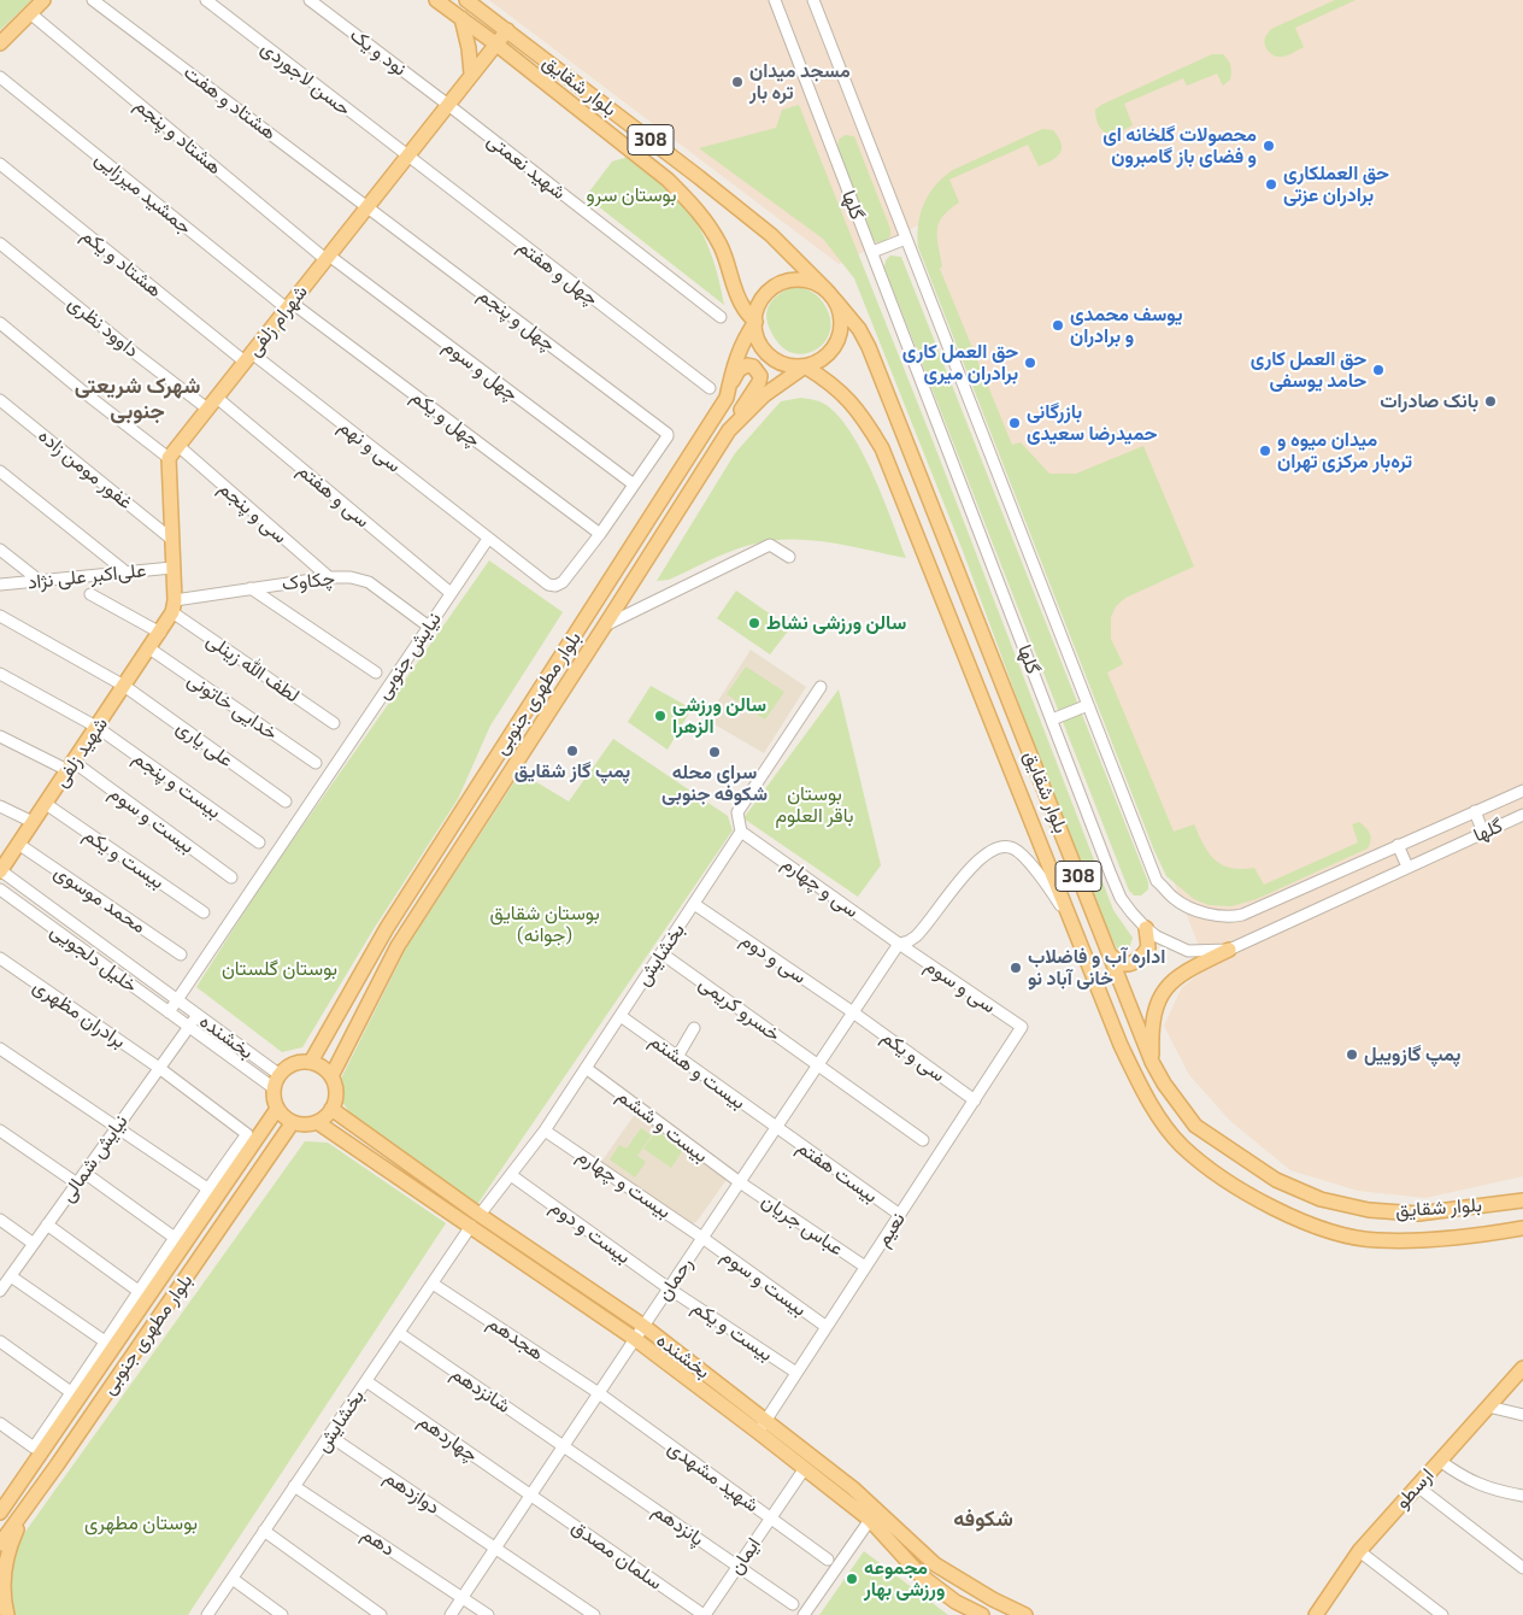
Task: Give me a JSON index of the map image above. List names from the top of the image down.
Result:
{
  "streets": {
    "main road": [
      "بلوار شقایق",
      "308",
      "شهرام زلفی",
      "بلوار مطهری جنوبی",
      "شهید زلفی",
      "بخشنده",
      "ارسطو"
    ],
    "street": [
      "نود و یک",
      "حسن لاجوردی",
      "هشتاد و هفت",
      "هشتاد و پنجم",
      "شهید نعمتی",
      "جمشید میرزایی",
      "گلها",
      "هشتاد و یکم",
      "چهل و هفتم",
      "چهل و پنجم",
      "داوود نظری",
      "چهل و سوم",
      "چهل و یکم",
      "سی و نهم",
      "غفور مومن زاده",
      "سی و هفتم",
      "سی و پنجم",
      "علی‌اکبر علی نژاد",
      "چکاوک",
      "نیایش جنوبی",
      "لطف الله زینلی",
      "خدایی خاتونی",
      "علی یاری",
      "بیست و پنجم",
      "بیست و سوم",
      "بیست و یکم",
      "سی و چهارم",
      "محمد موسوی",
      "بخشایش",
      "خلیل دلجویی",
      "سی و دوم",
      "سی و سوم",
      "خسرو کریمی",
      "برادران مظهری",
      "سی و یکم",
      "بیست و هشتم",
      "بیست و ششم",
      "نیایش شمالی",
      "بیست هفتم",
      "بیست و چهارم",
      "عباس جریان",
      "نعیم",
      "بیست و دوم",
      "رحمان",
      "هجدهم",
      "شانزدهم",
      "چهاردهم",
      "شهید مشهدی",
      "دوازدهم",
      "پانزدهم",
      "دهم",
      "سلمان مصدق",
      "ایمان"
    ]
  },
  "crossings": [
    ["نود و یک", "شهید نعمتی"],
    ["نود و یک", "شهرام زلفی"],
    ["حسن لاجوردی", "چهل و هفتم"],
    ["حسن لاجوردی", "شهرام زلفی"],
    ["بلوار شقایق", "شهرام زلفی"],
    ["بلوار شقایق", "بلوار مطهری جنوبی"],
    ["هشتاد و هفت", "چهل و پنجم"],
    ["هشتاد و هفت", "شهرام زلفی"],
    ["هشتاد و پنجم", "شهرام زلفی"],
    ["هشتاد و پنجم", "چهل و سوم"],
    ["شهید نعمتی", "شهرام زلفی"],
    ["جمشید میرزایی", "شهرام زلفی"],
    ["جمشید میرزایی", "چهل و یکم"],
    ["هشتاد و یکم", "شهرام زلفی"],
    ["هشتاد و یکم", "سی و نهم"],
    ["چهل و هفتم", "شهرام زلفی"],
    ["چهل و پنجم", "شهرام زلفی"],
    ["چهل و پنجم", "چهل و سوم"],
    ["شهرام زلفی", "داوود نظری"],
    ["شهرام زلفی", "چهل و سوم"],
    ["شهرام زلفی", "چهل و یکم"],
    ["شهرام زلفی", "سی و نهم"],
    ["شهرام زلفی", "سی و هفتم"],
    ["شهرام زلفی", "سی و پنجم"],
    ["سی و نهم", "نیایش جنوبی"],
    ["سی و هفتم", "نیایش جنوبی"],
    ["سی و پنجم", "چکاوک"],
    ["چکاوک", "نیایش جنوبی"],
    ["چکاوک", "لطف الله زینلی"],
    ["نیایش جنوبی", "خلیل دلجویی"],
    ["نیایش جنوبی", "بخشنده"],
    ["بلوار مطهری جنوبی", "بخشنده"],
    ["خدایی خاتونی", "شهید زلفی"],
    ["علی یاری", "شهید زلفی"],
    ["شهید زلفی", "بیست و پنجم"],
    ["شهید زلفی", "بیست و سوم"],
    ["شهید زلفی", "بیست و یکم"],
    ["شهید زلفی", "محمد موسوی"],
    ["شهید زلفی", "خلیل دلجویی"],
    ["بیست و سوم", "بیست و چهارم"],
    ["بیست و سوم", "نعیم"],
    ["بیست و سوم", "رحمان"],
    ["بیست و یکم", "نعیم"],
    ["بیست و یکم", "بیست و دوم"],
    ["بیست و یکم", "رحمان"],
    ["سی و چهارم", "بخشایش"],
    ["سی و چهارم", "سی و سوم"],
    ["سی و چهارم", "رحمان"],
    ["بخشایش", "سی و دوم"],
    ["بخشایش", "خسرو کریمی"],
    ["بخشایش", "بخشنده"],
    ["بخشایش", "بیست و هشتم"],
    ["بخشایش", "بیست و ششم"],
    ["بخشایش", "بیست و چهارم"],
    ["بخشایش", "بیست و دوم"],
    ["بخشایش", "هجدهم"],
    ["بخشایش", "شانزدهم"],
    ["بخشایش", "چهاردهم"],
    ["بخشایش", "دوازدهم"],
    ["بخشایش", "دهم"],
    ["خلیل دلجویی", "بخشنده"],
    ["خلیل دلجویی", "نیایش شمالی"],
    ["سی و دوم", "سی و یکم"],
    ["سی و دوم", "رحمان"],
    ["سی و سوم", "نعیم"],
    ["سی و سوم", "رحمان"],
    ["خسرو کریمی", "رحمان"],
    ["برادران مظهری", "نیایش شمالی"],
    ["بخشنده", "نیایش شمالی"],
    ["بخشنده", "نعیم"],
    ["بخشنده", "رحمان"],
    ["بخشنده", "ایمان"],
    ["سی و یکم", "نعیم"],
    ["سی و یکم", "رحمان"],
    ["بیست و هشتم", "بیست هفتم"],
    ["بیست و هشتم", "رحمان"],
    ["بیست و ششم", "عباس جریان"],
    ["بیست و ششم", "رحمان"],
    ["بیست هفتم", "نعیم"],
    ["بیست هفتم", "رحمان"],
    ["بیست و چهارم", "رحمان"],
    ["عباس جریان", "نعیم"],
    ["عباس جریان", "رحمان"],
    ["بیست و دوم", "رحمان"],
    ["رحمان", "هجدهم"],
    ["رحمان", "شانزدهم"],
    ["رحمان", "چهاردهم"],
    ["رحمان", "شهید مشهدی"],
    ["رحمان", "دوازدهم"],
    ["رحمان", "پانزدهم"],
    ["رحمان", "دهم"],
    ["رحمان", "سلمان مصدق"],
    ["هجدهم", "شهید مشهدی"],
    ["شانزدهم", "پانزدهم"],
    ["چهاردهم", "سلمان مصدق"],
    ["شهید مشهدی", "ایمان"],
    ["پانزدهم", "ایمان"],
    ["سلمان مصدق", "ایمان"]
  ],
  "districts": ["شهرک شریعتی جنوبی", "شکوفه"],
  "parks": [
    "بوستان سرو",
    "بوستان باقر العلوم",
    "بوستان شقایق (جوانه)",
    "بوستان گلستان",
    "بوستان مطهری"
  ],
  "places": [
    "مسجد میدان تره بار",
    "محصولات گلخانه ای و فضای باز گامبرون",
    "حق العملکاری برادران عزتی",
    "یوسف محمدی و برادران",
    "حق العمل کاری برادران میری",
    "حق العمل کاری حامد یوسفی",
    "بانک صادرات",
    "بازرگانی حمیدرضا سعیدی",
    "میدان میوه و تره‌بار مرکزی تهران",
    "سالن ورزشی نشاط",
    "سالن ورزشی الزهرا",
    "پمپ گاز شقایق",
    "سرای محله شکوفه جنوبی",
    "اداره آب و فاضلاب خانی آباد نو",
    "پمپ گازوییل",
    "مجموعه ورزشی بهار"
  ]
}
